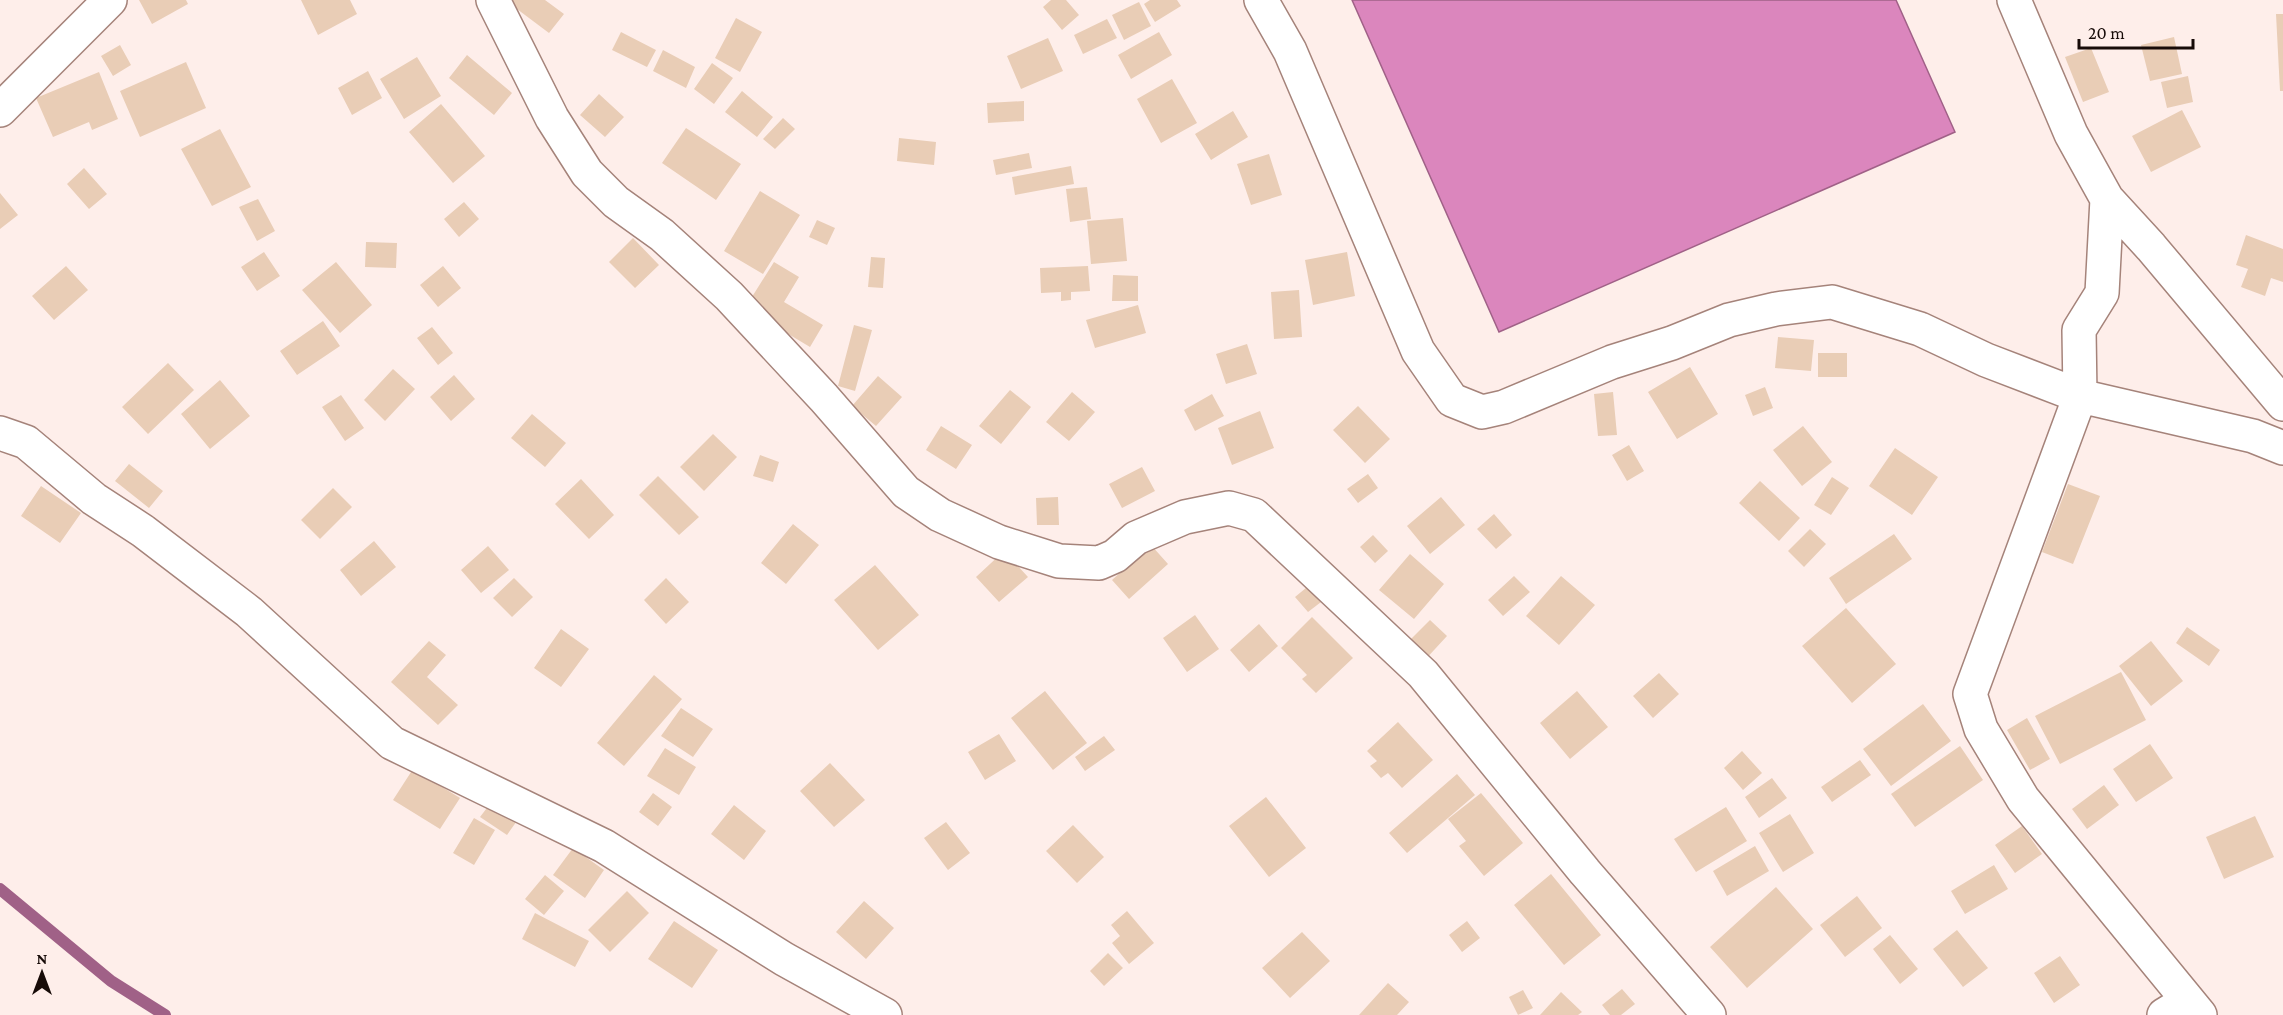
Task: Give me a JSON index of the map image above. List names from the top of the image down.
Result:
{
  "scale_bar": "20 m",
  "north": "top"
}
